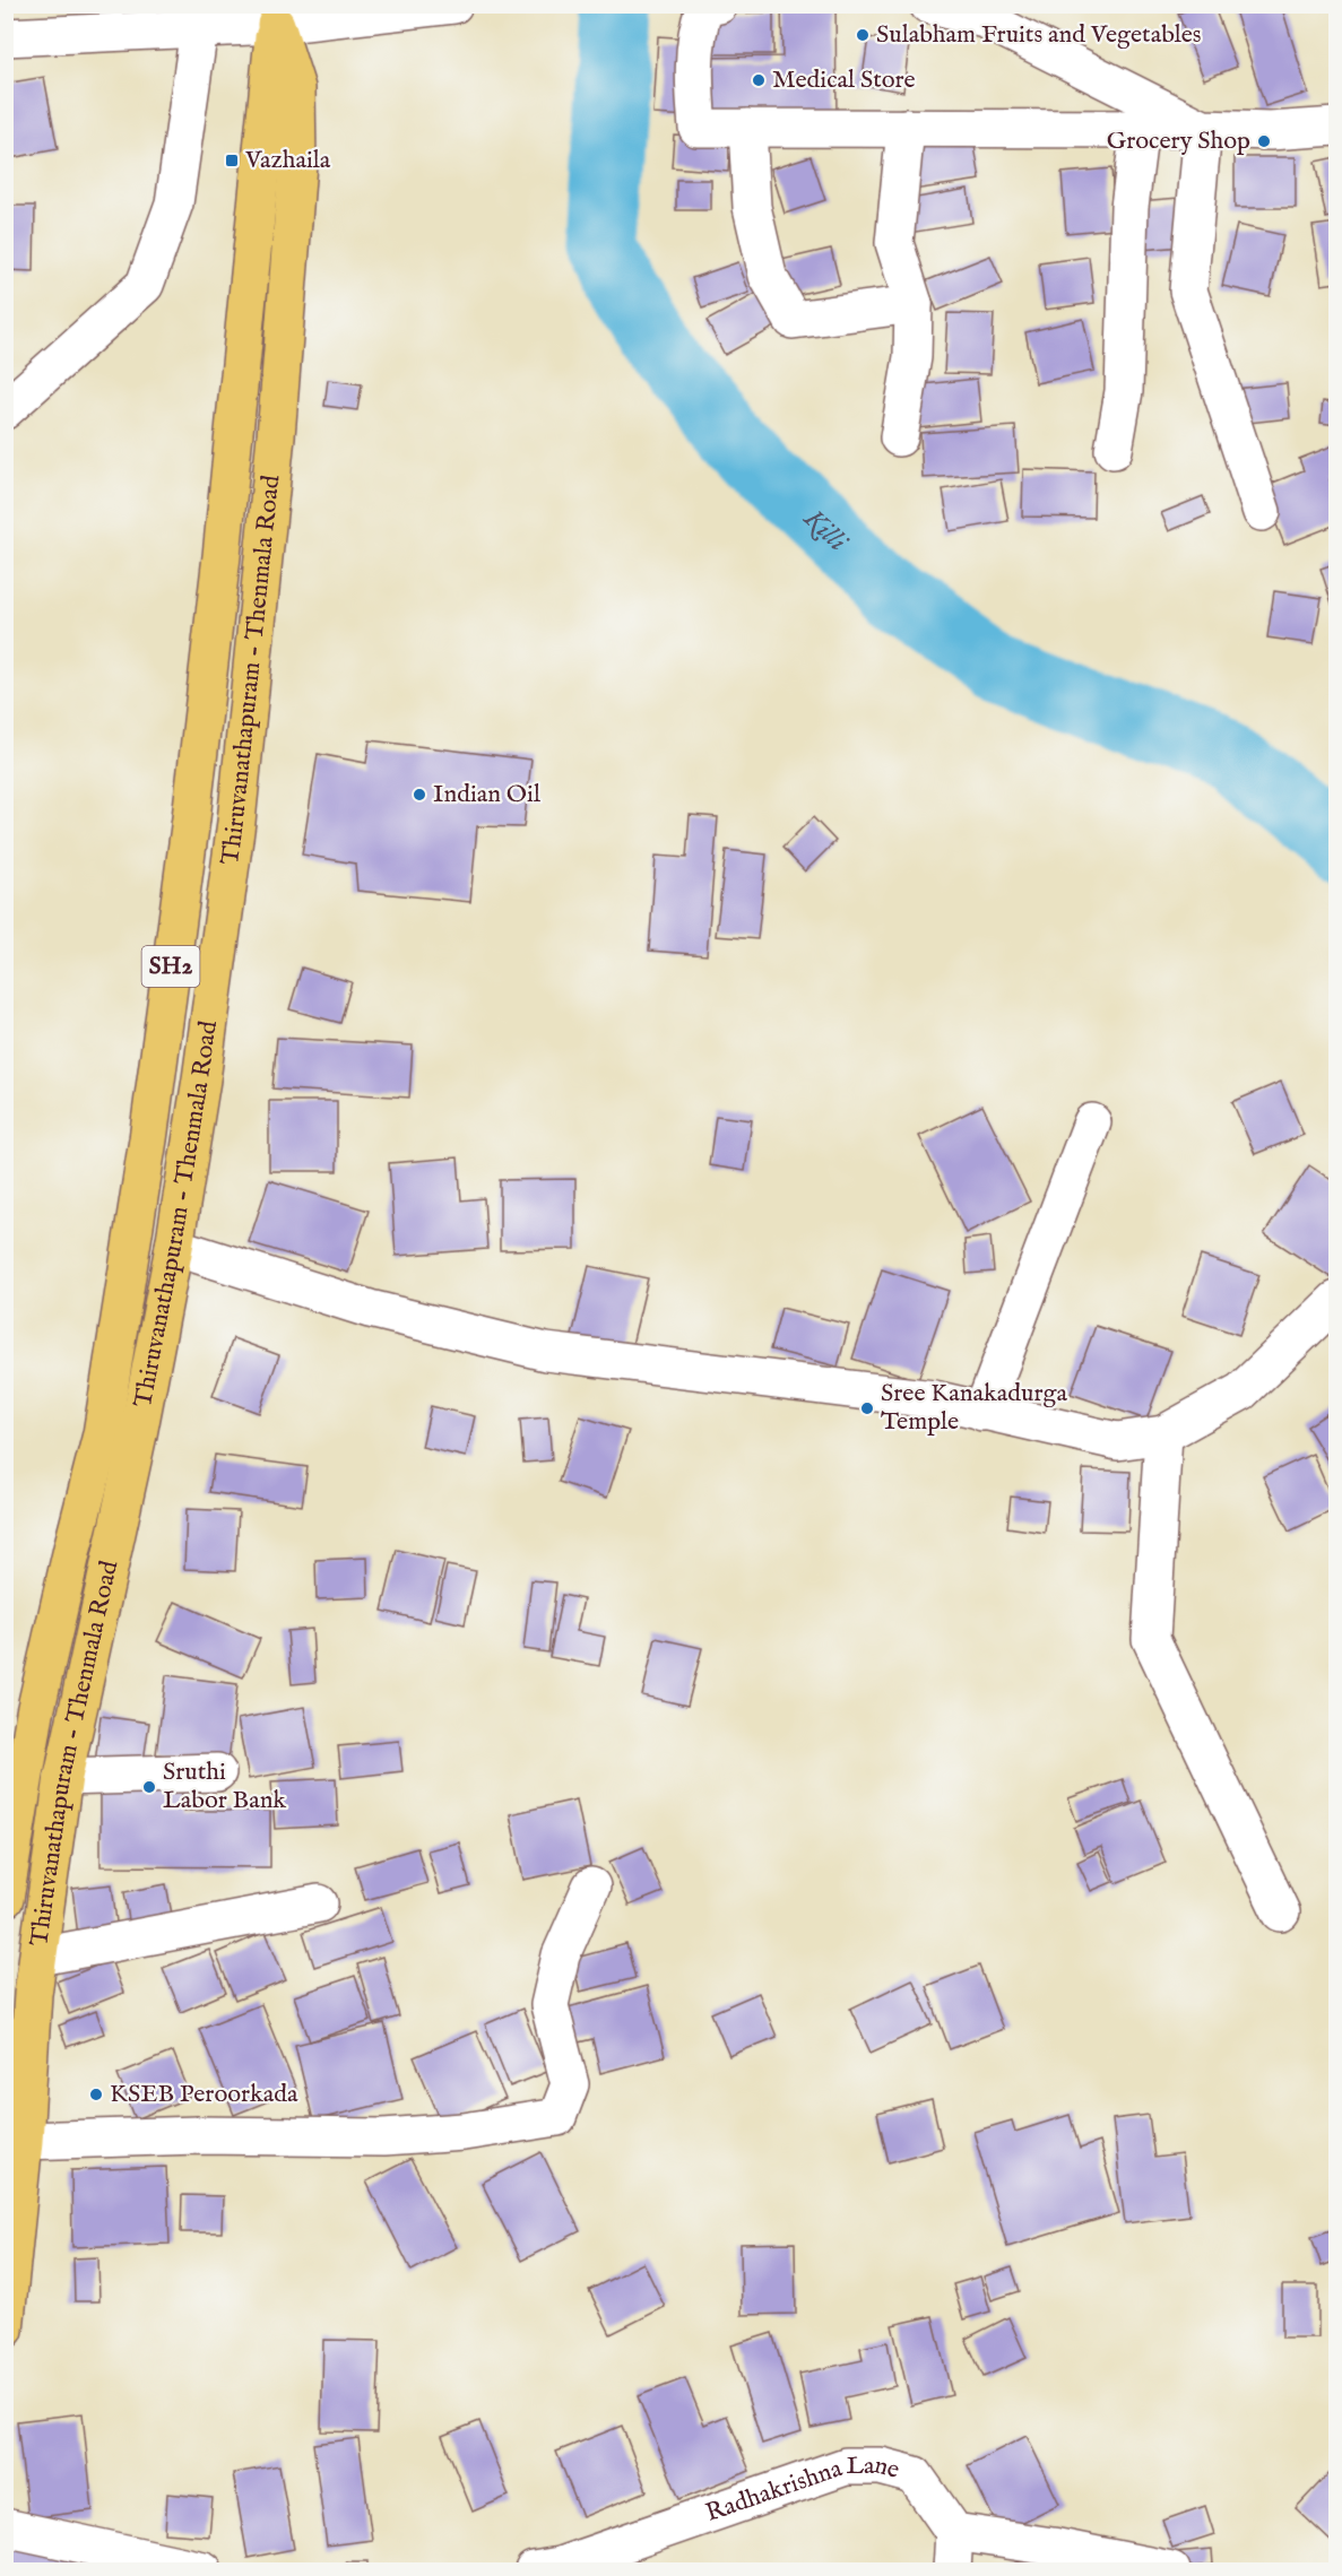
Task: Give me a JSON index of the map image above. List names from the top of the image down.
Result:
{
  "streets": {
    "main road": ["Thiruvanathapuram - Thenmala Road", "SH2"],
    "street": ["Radhakrishna Lane"]
  },
  "water": ["Killi"],
  "places": {
    "other": [
      "Sulabham Fruits and Vegetables",
      "Medical Store",
      "Grocery Shop",
      "Indian Oil",
      "Sree Kanakadurga Temple",
      "Sruthi Labor Bank",
      "KSEB Peroorkada"
    ],
    "transit": ["Vazhaila"]
  }
}
